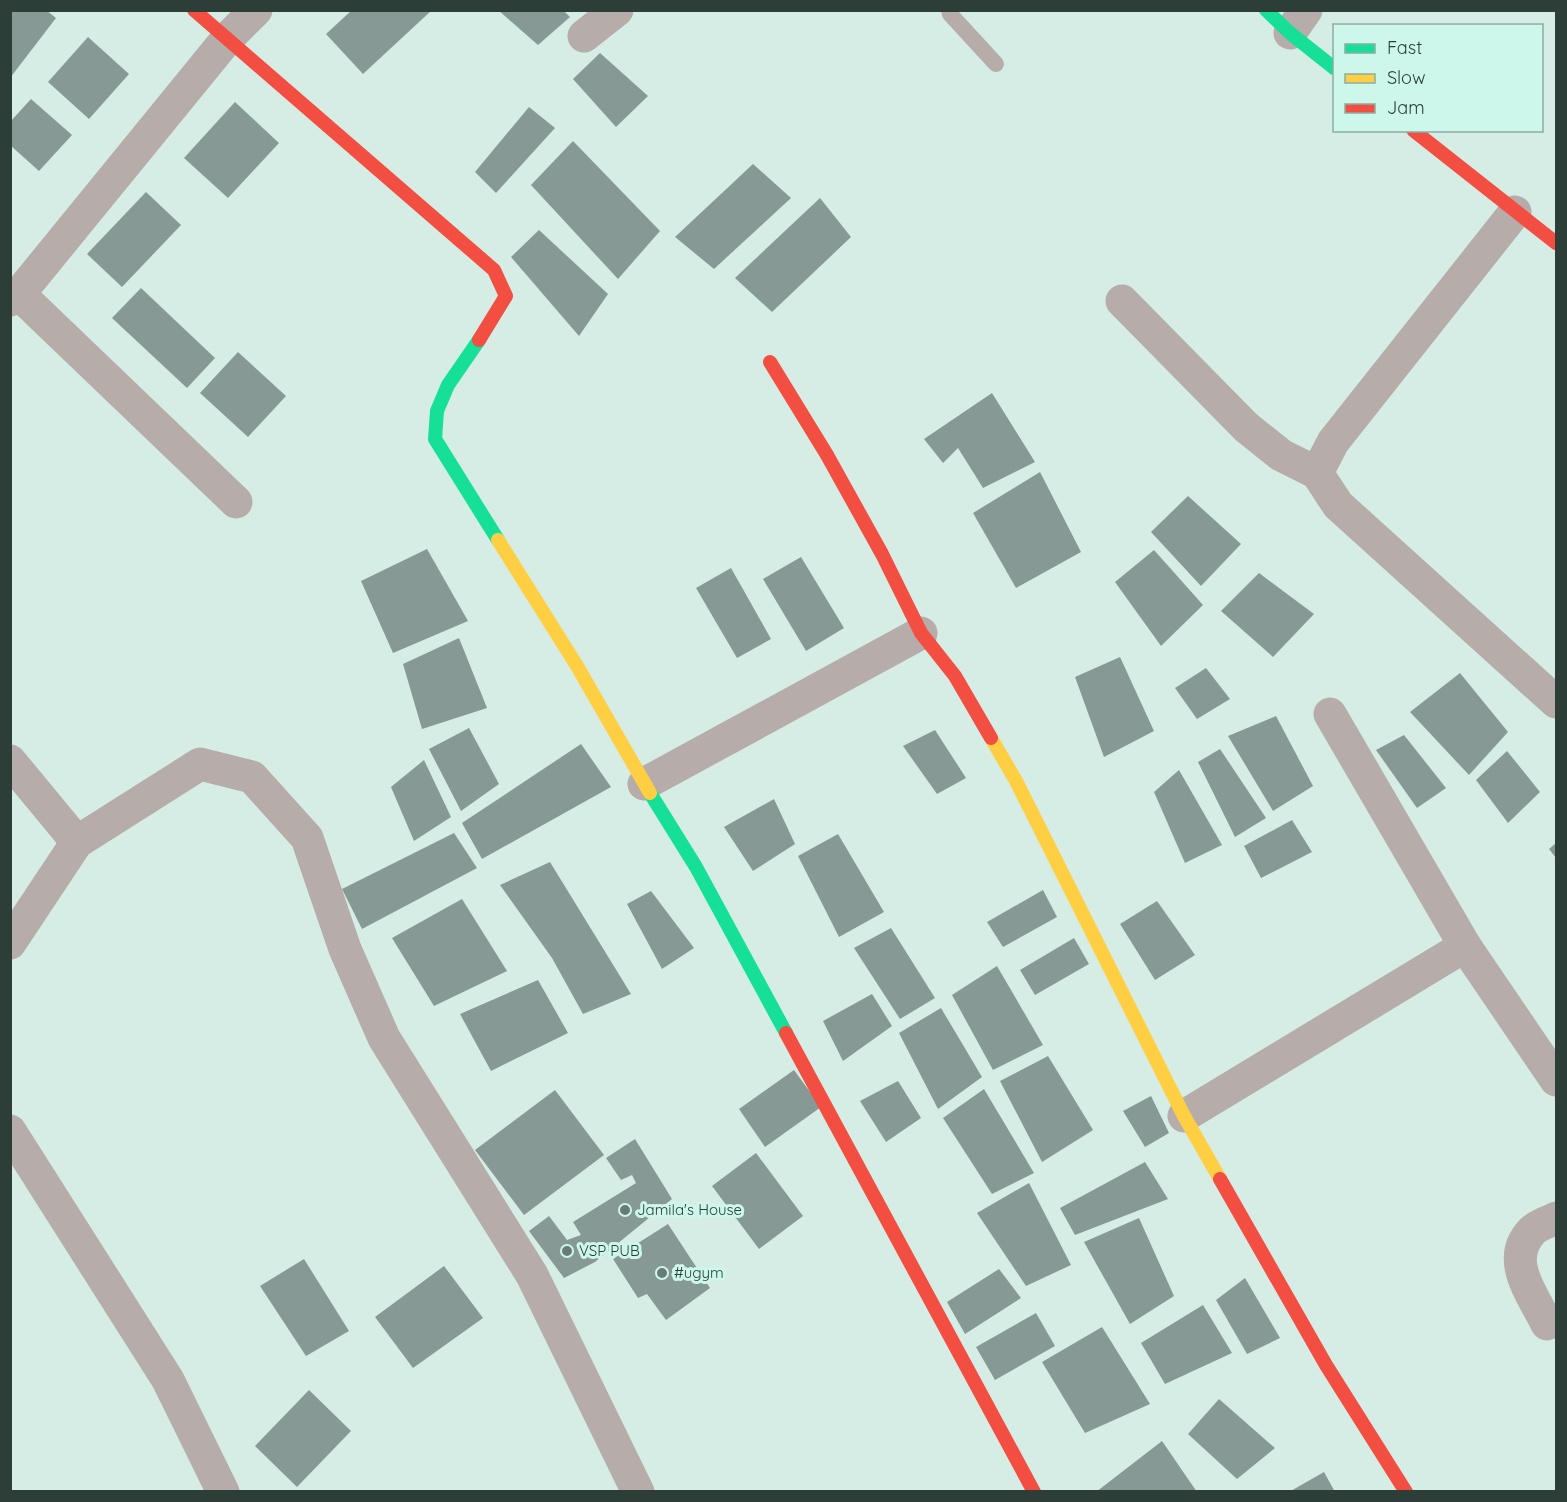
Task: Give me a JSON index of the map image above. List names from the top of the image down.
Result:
{
  "places": ["Jamila's House", "VSP PUB", "#ugym"],
  "legend": ["Fast", "Slow", "Jam"]
}
